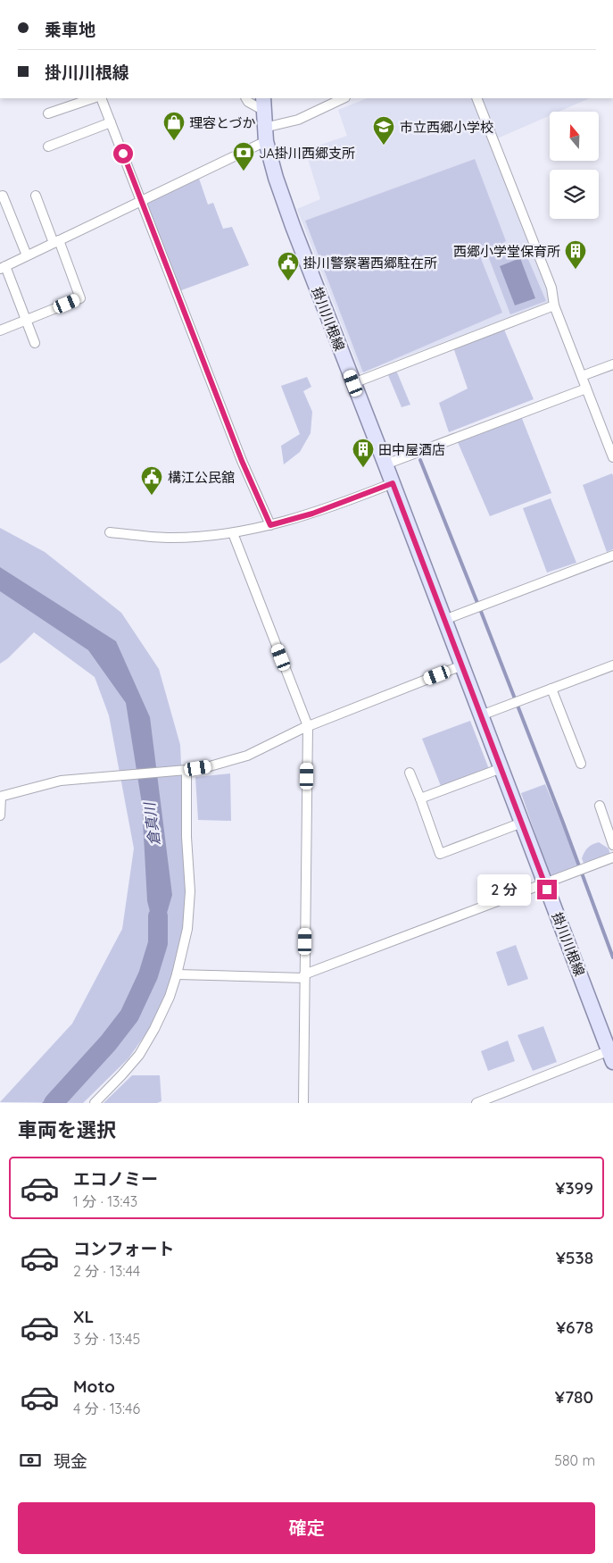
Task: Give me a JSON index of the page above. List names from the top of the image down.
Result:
{
  "streets": {
    "main road": ["掛川川根線"]
  },
  "water": ["倉真川"],
  "places": {
    "shop": ["理容とづか"],
    "school or university": ["市立西郷小学校"],
    "bank": ["JA掛川西郷支所"],
    "building": ["西郷小学堂保育所", "田中屋酒店"],
    "public building": ["掛川警察署西郷駐在所", "構江公民舘"]
  },
  "north": "top",
  "page": {
    "banner": ["乗車地", "掛川川根線"],
    "bubble": "2 分",
    "heading": "車両を選択",
    "list": [
      {
        "name": "エコノミー",
        "note": "1 分 · 13:43",
        "value": "¥399"
      },
      {
        "name": "コンフォート",
        "note": "2 分 · 13:44",
        "value": "¥538"
      },
      {
        "name": "XL",
        "note": "3 分 · 13:45",
        "value": "¥678"
      },
      {
        "name": "Moto",
        "note": "4 分 · 13:46",
        "value": "¥780"
      }
    ],
    "pay": ["現金", "580 m"],
    "buttons": "確定"
  }
}
